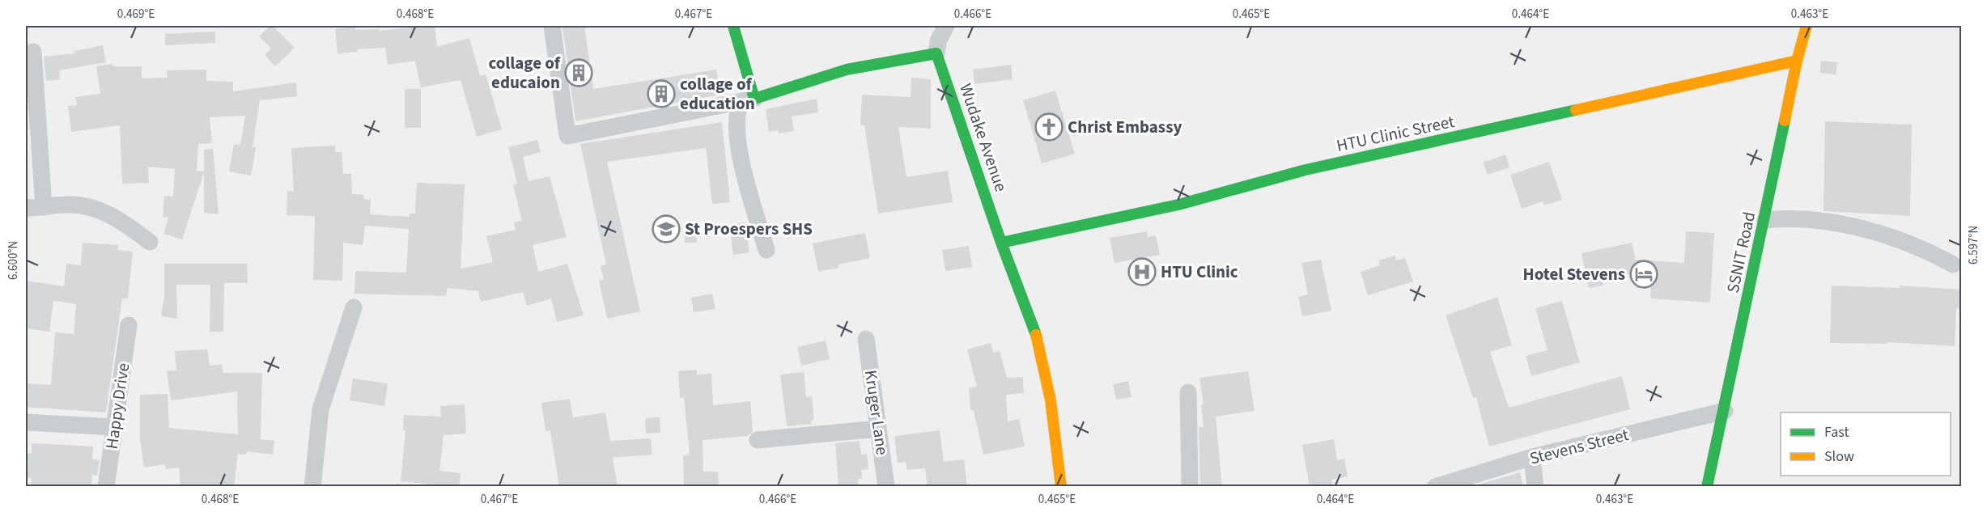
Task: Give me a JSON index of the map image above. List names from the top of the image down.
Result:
{
  "streets": {
    "street": [
      "HTU Clinic Street",
      "Wudake Avenue",
      "SSNIT Road",
      "Happy Drive",
      "Kruger Lane",
      "Stevens Street"
    ]
  },
  "crossings": [
    ["HTU Clinic Street", "Wudake Avenue"],
    ["HTU Clinic Street", "SSNIT Road"],
    ["SSNIT Road", "Stevens Street"]
  ],
  "places": {
    "building": ["collage of educaion", "collage of education"],
    "church": ["Christ Embassy"],
    "school or university": ["St Proespers SHS"],
    "hospital": ["HTU Clinic"],
    "hotel": ["Hotel Stevens"]
  },
  "legend": ["Fast", "Slow"],
  "coordinates": [
    "0.469°E",
    "0.468°E",
    "0.467°E",
    "0.466°E",
    "0.465°E",
    "0.464°E",
    "0.463°E",
    "6.597°N",
    "6.600°N"
  ]
}
